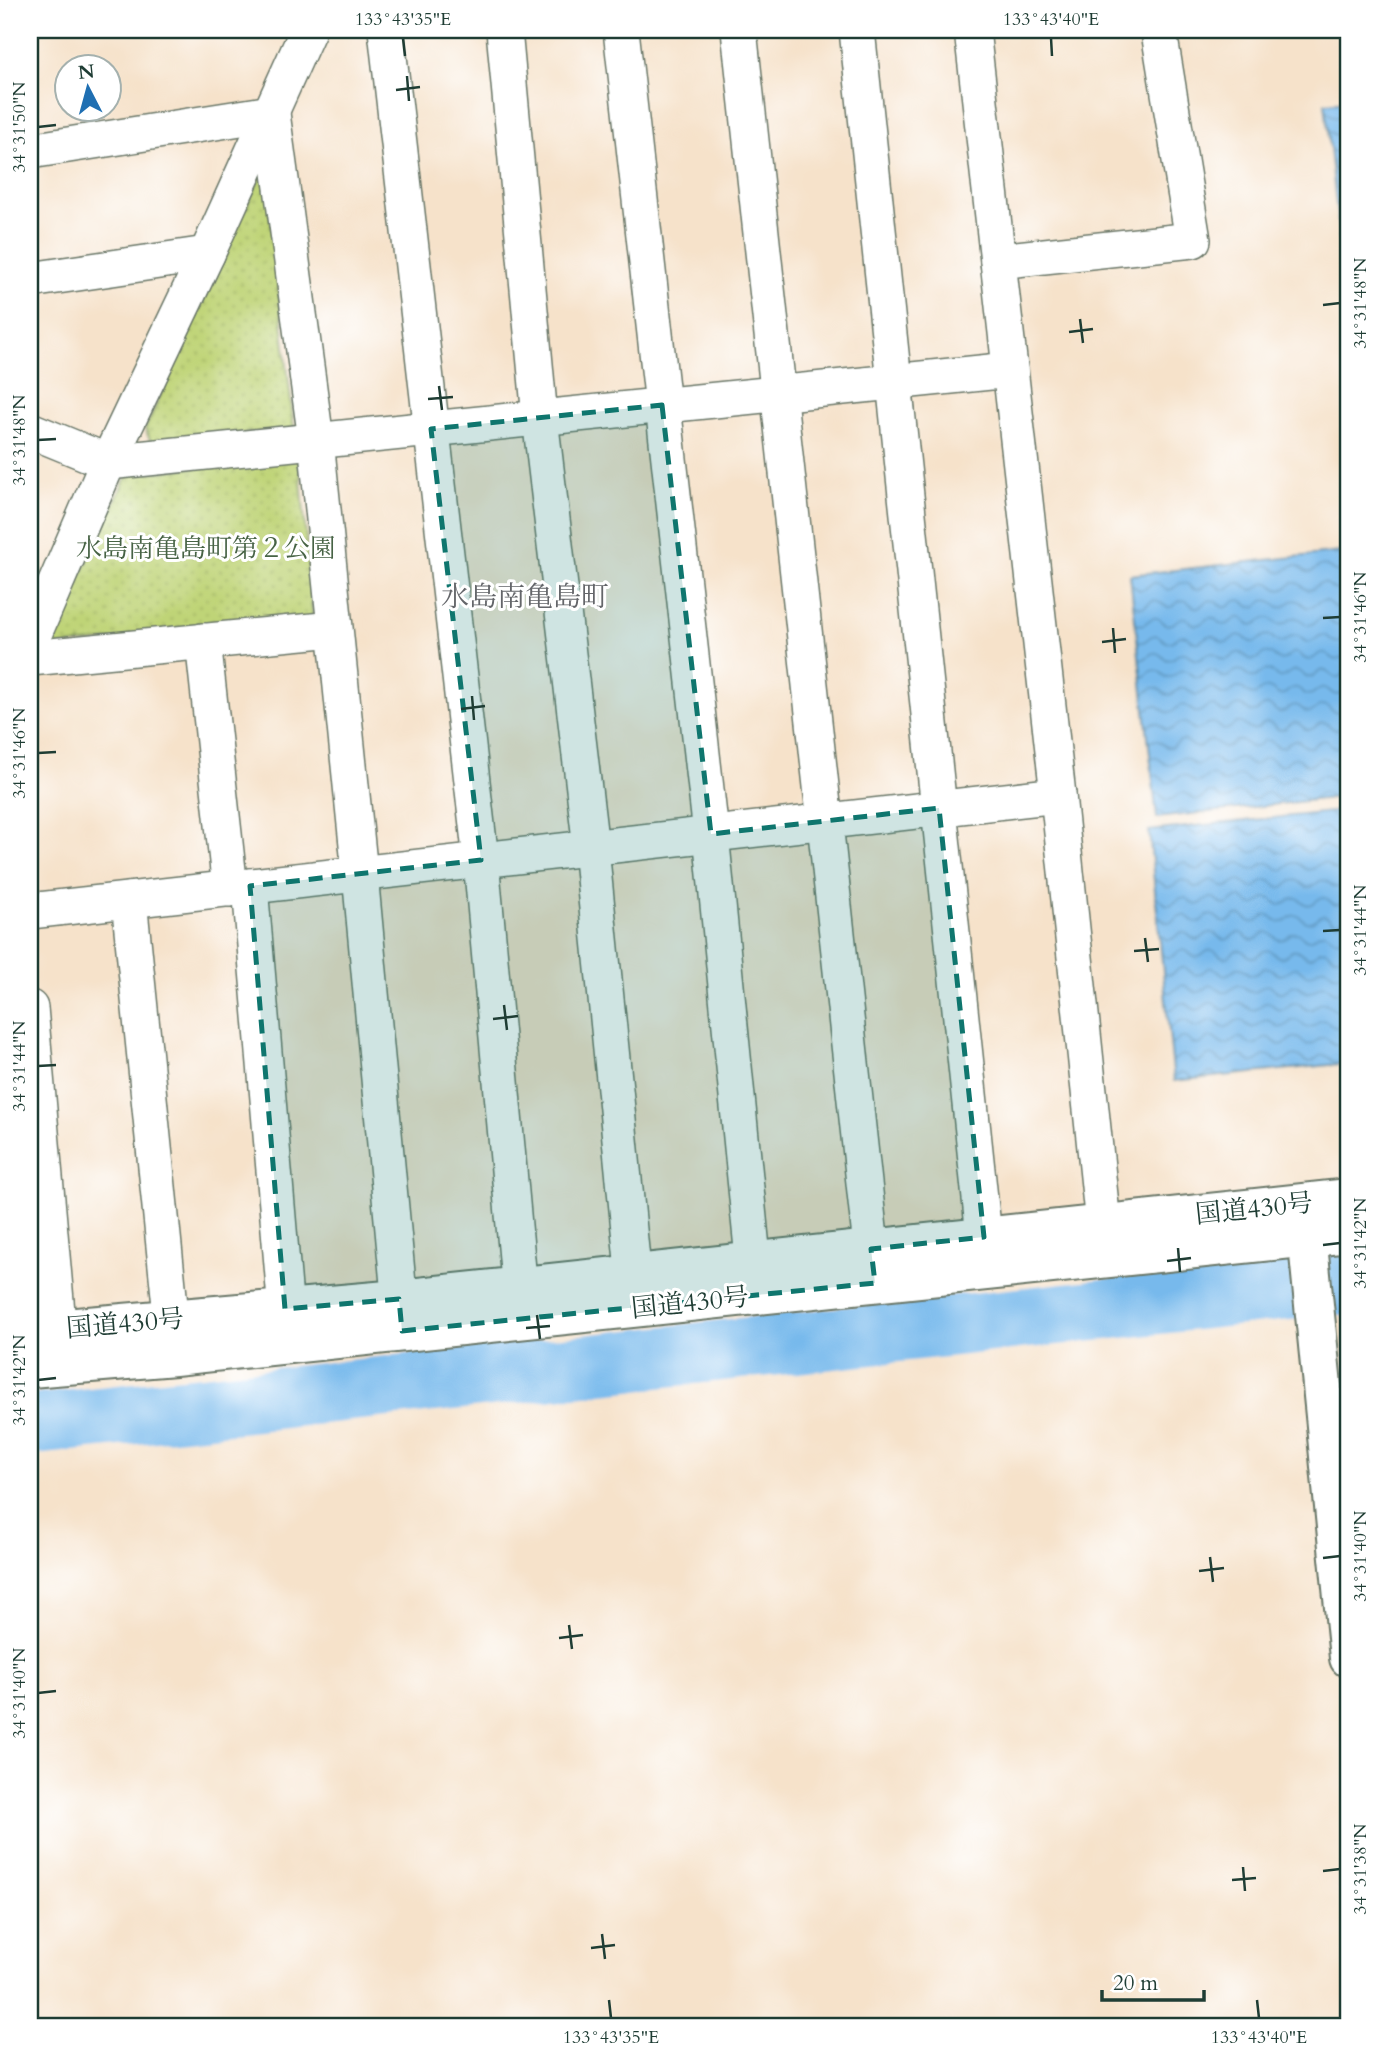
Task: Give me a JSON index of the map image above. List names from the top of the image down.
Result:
{
  "streets": {
    "main road": ["国道430号"]
  },
  "districts": ["水島南亀島町"],
  "parks": ["水島南亀島町第２公園"],
  "scale_bar": "20 m",
  "north": "top",
  "coordinates": [
    "133°43'35\"E",
    "133°43'40\"E",
    "34°31'50\"N",
    "34°31'48\"N",
    "34°31'46\"N",
    "34°31'44\"N",
    "34°31'42\"N",
    "34°31'40\"N",
    "34°31'38\"N"
  ]
}
